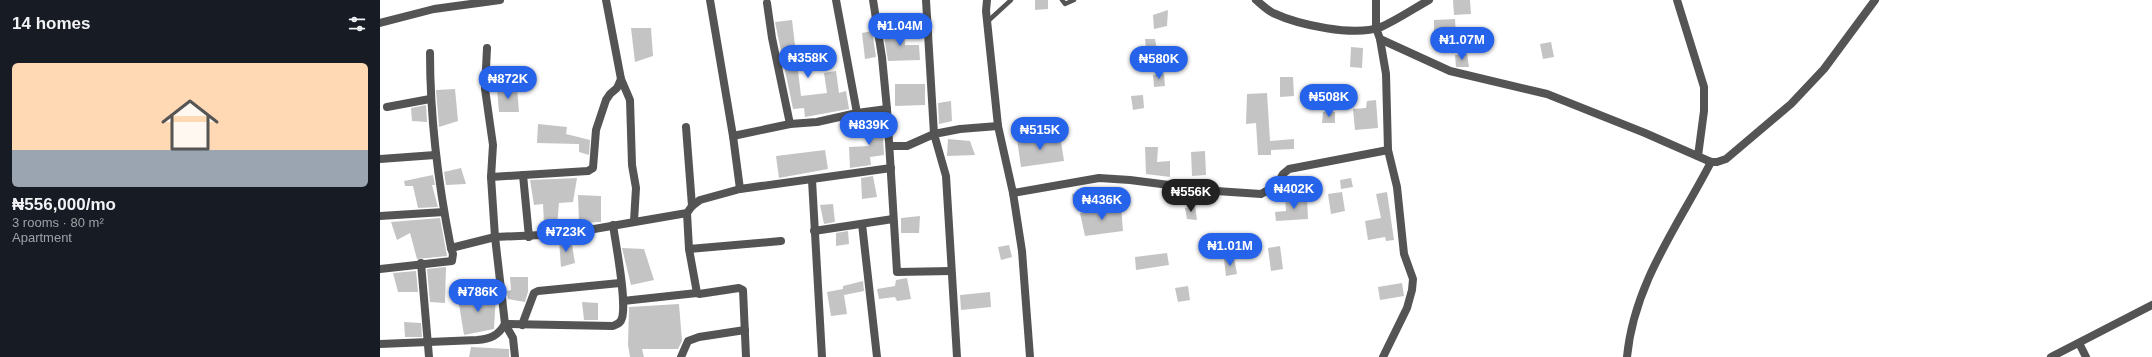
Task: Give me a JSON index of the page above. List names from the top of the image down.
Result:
{
  "page": {
    "heading": "14 homes",
    "price": [
      "₦1.04M",
      "₦1.07M",
      "₦358K",
      "₦580K",
      "₦872K",
      "₦508K",
      "₦839K",
      "₦515K",
      "₦402K",
      "₦556K",
      "₦436K",
      "₦723K",
      "₦1.01M",
      "₦786K"
    ],
    "list": [
      {
        "name": "₦556,000/mo",
        "note": "3 rooms · 80 m² · Apartment"
      }
    ]
  }
}
